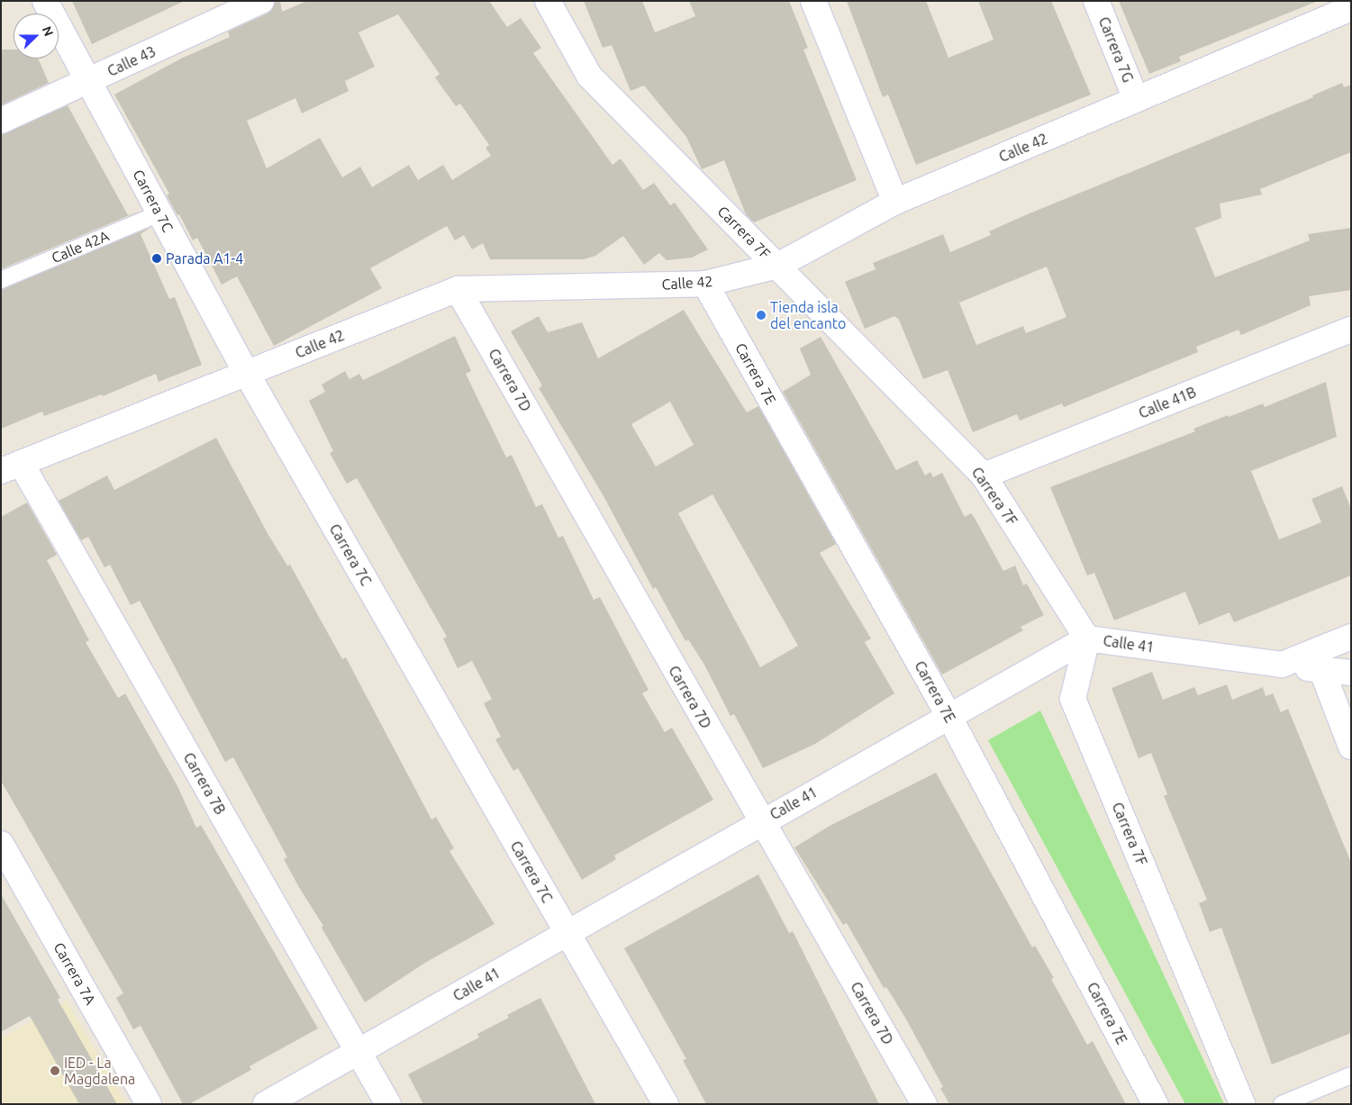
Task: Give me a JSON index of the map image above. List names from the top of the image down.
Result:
{
  "streets": {
    "street": [
      "Carrera 7G",
      "Calle 43",
      "Calle 42",
      "Carrera 7C",
      "Carrera 7F",
      "Carrera 7E",
      "Carrera 7D",
      "Calle 41B",
      "Calle 41",
      "Carrera 7B",
      "Carrera 7A"
    ],
    "lane": ["Calle 42A"]
  },
  "crossings": [
    ["Carrera 7G", "Calle 42"],
    ["Calle 43", "Carrera 7C"],
    ["Calle 42", "Carrera 7C"],
    ["Calle 42", "Carrera 7F"],
    ["Calle 42", "Carrera 7E"],
    ["Calle 42", "Carrera 7D"],
    ["Calle 42", "Carrera 7B"],
    ["Carrera 7C", "Calle 42A"],
    ["Carrera 7C", "Calle 41"],
    ["Carrera 7F", "Calle 41B"],
    ["Carrera 7F", "Calle 41"],
    ["Carrera 7E", "Calle 41"],
    ["Carrera 7D", "Calle 41"],
    ["Calle 41", "Carrera 7B"]
  ],
  "places": ["Parada A1-4", "Tienda isla del encanto", "IED - La Magdalena"],
  "north": "right"
}
